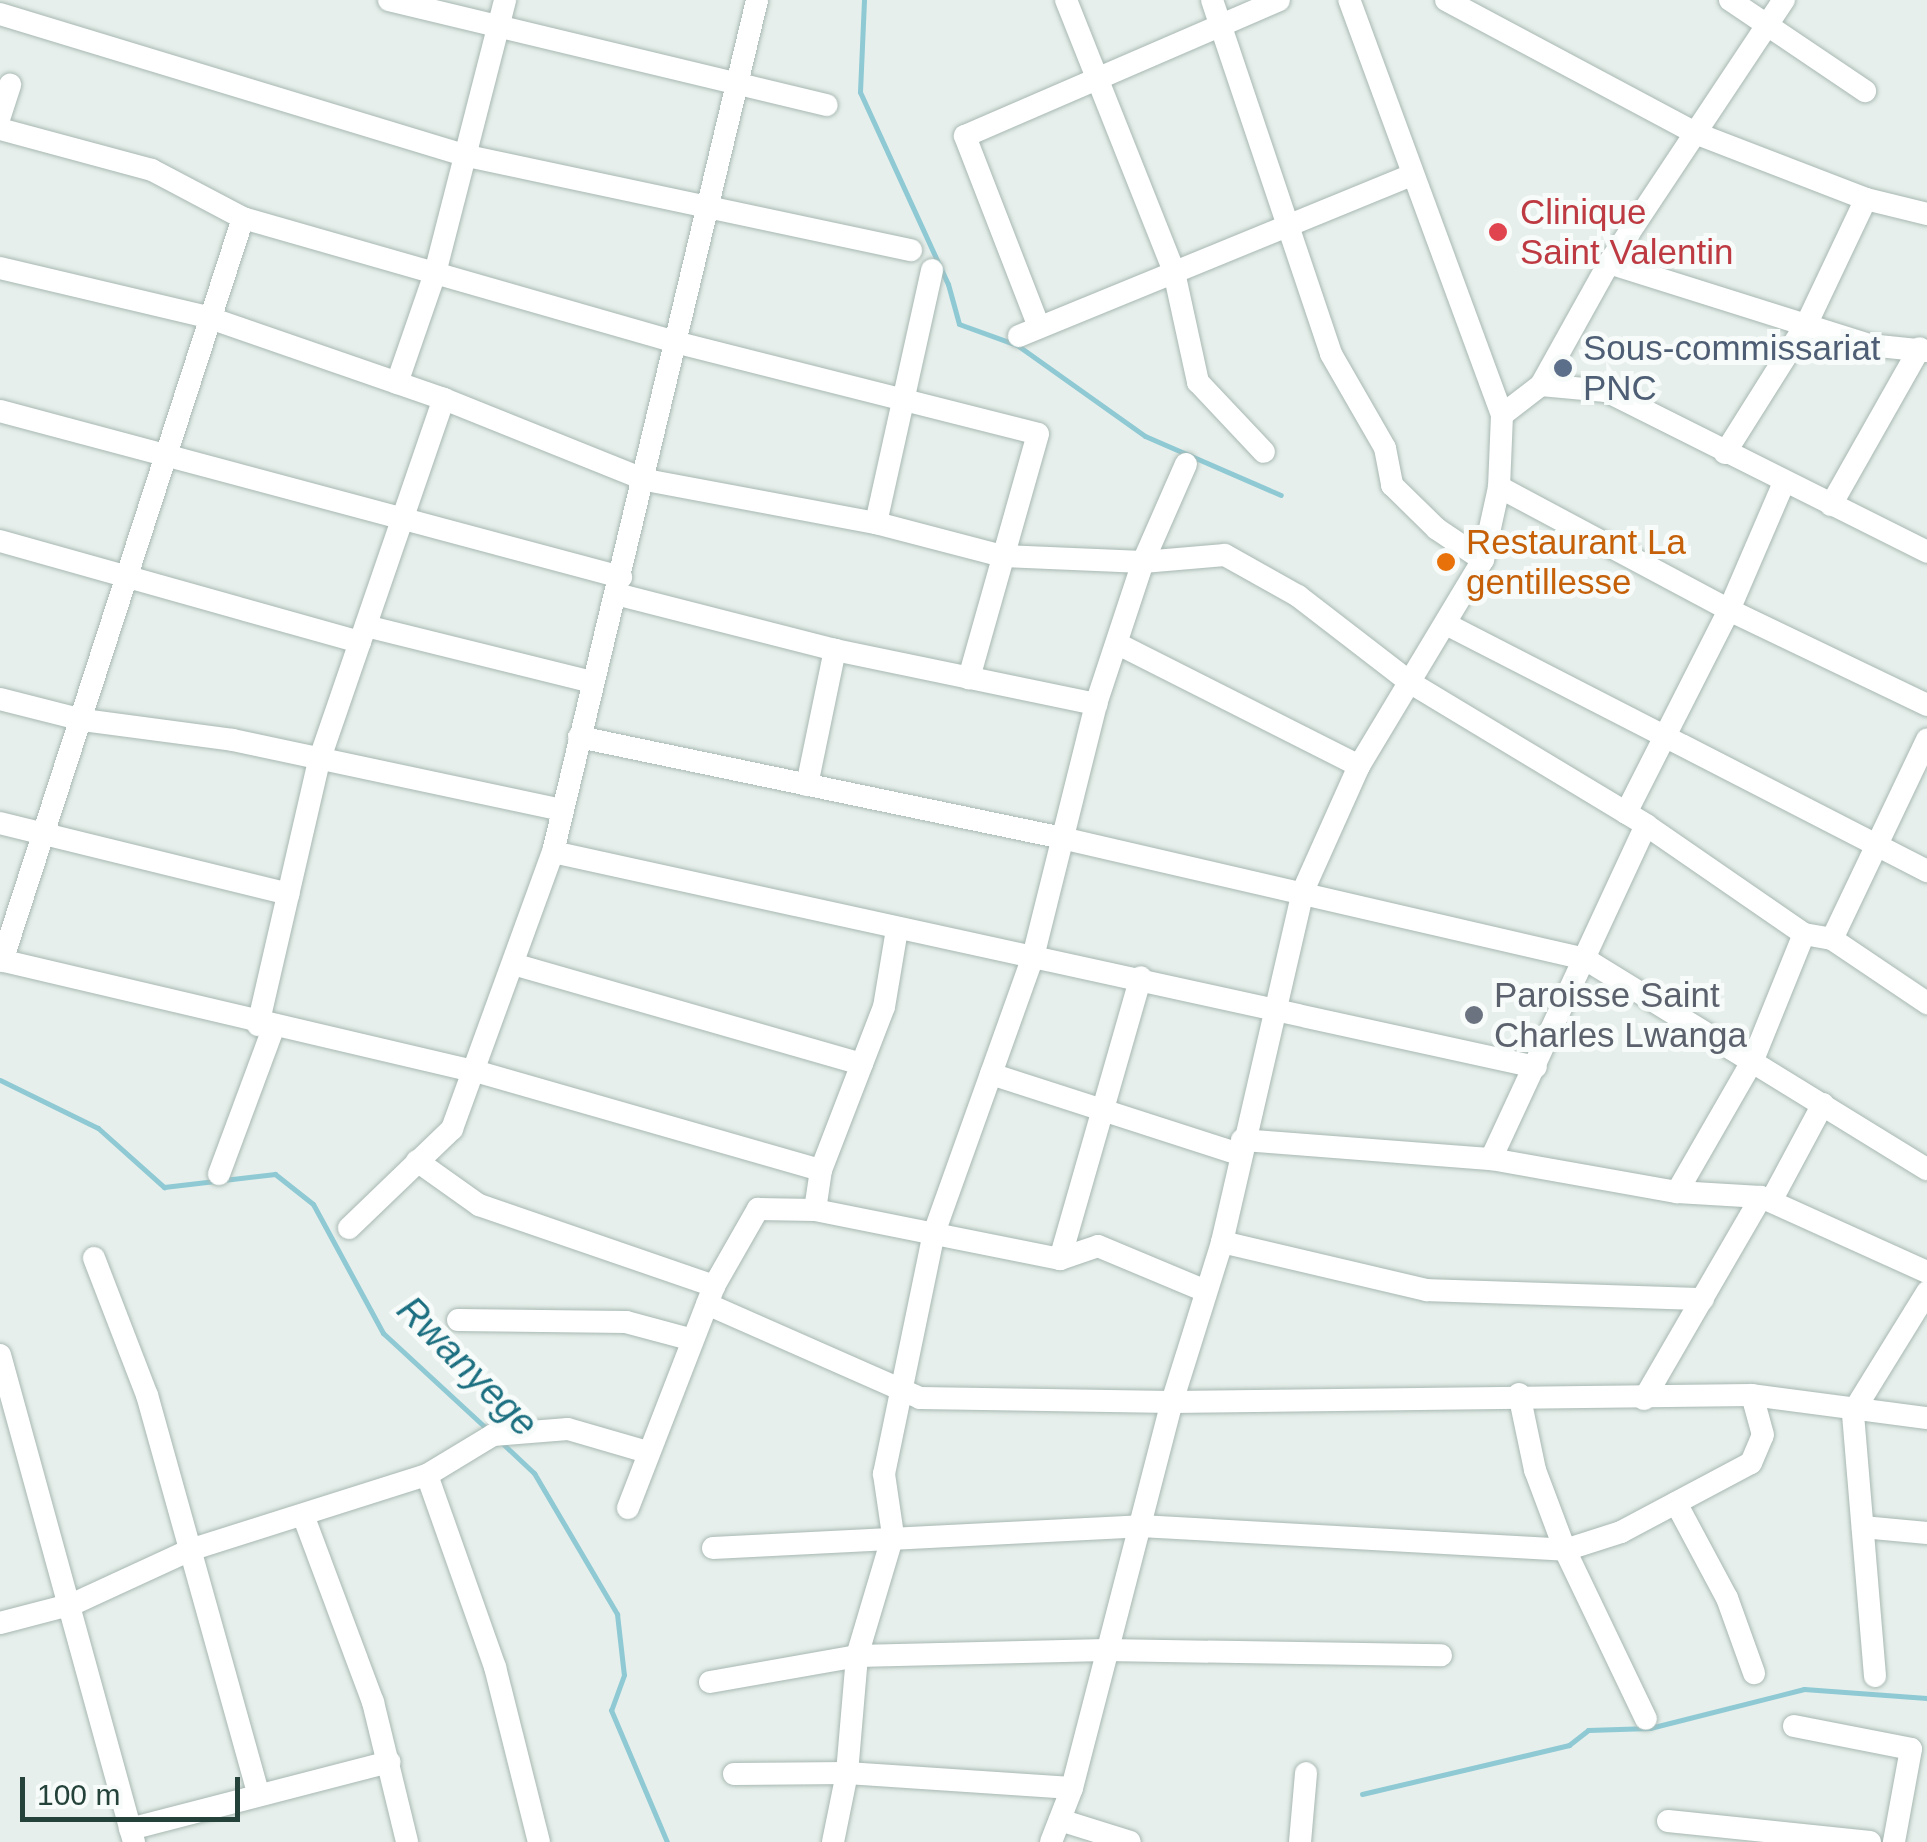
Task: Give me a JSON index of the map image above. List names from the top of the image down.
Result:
{
  "water": ["Rwanyege"],
  "places": [
    "Clinique Saint Valentin",
    "Sous-commissariat PNC",
    "Restaurant La gentillesse",
    "Paroisse Saint Charles Lwanga"
  ],
  "scale_bar": "100 m"
}
